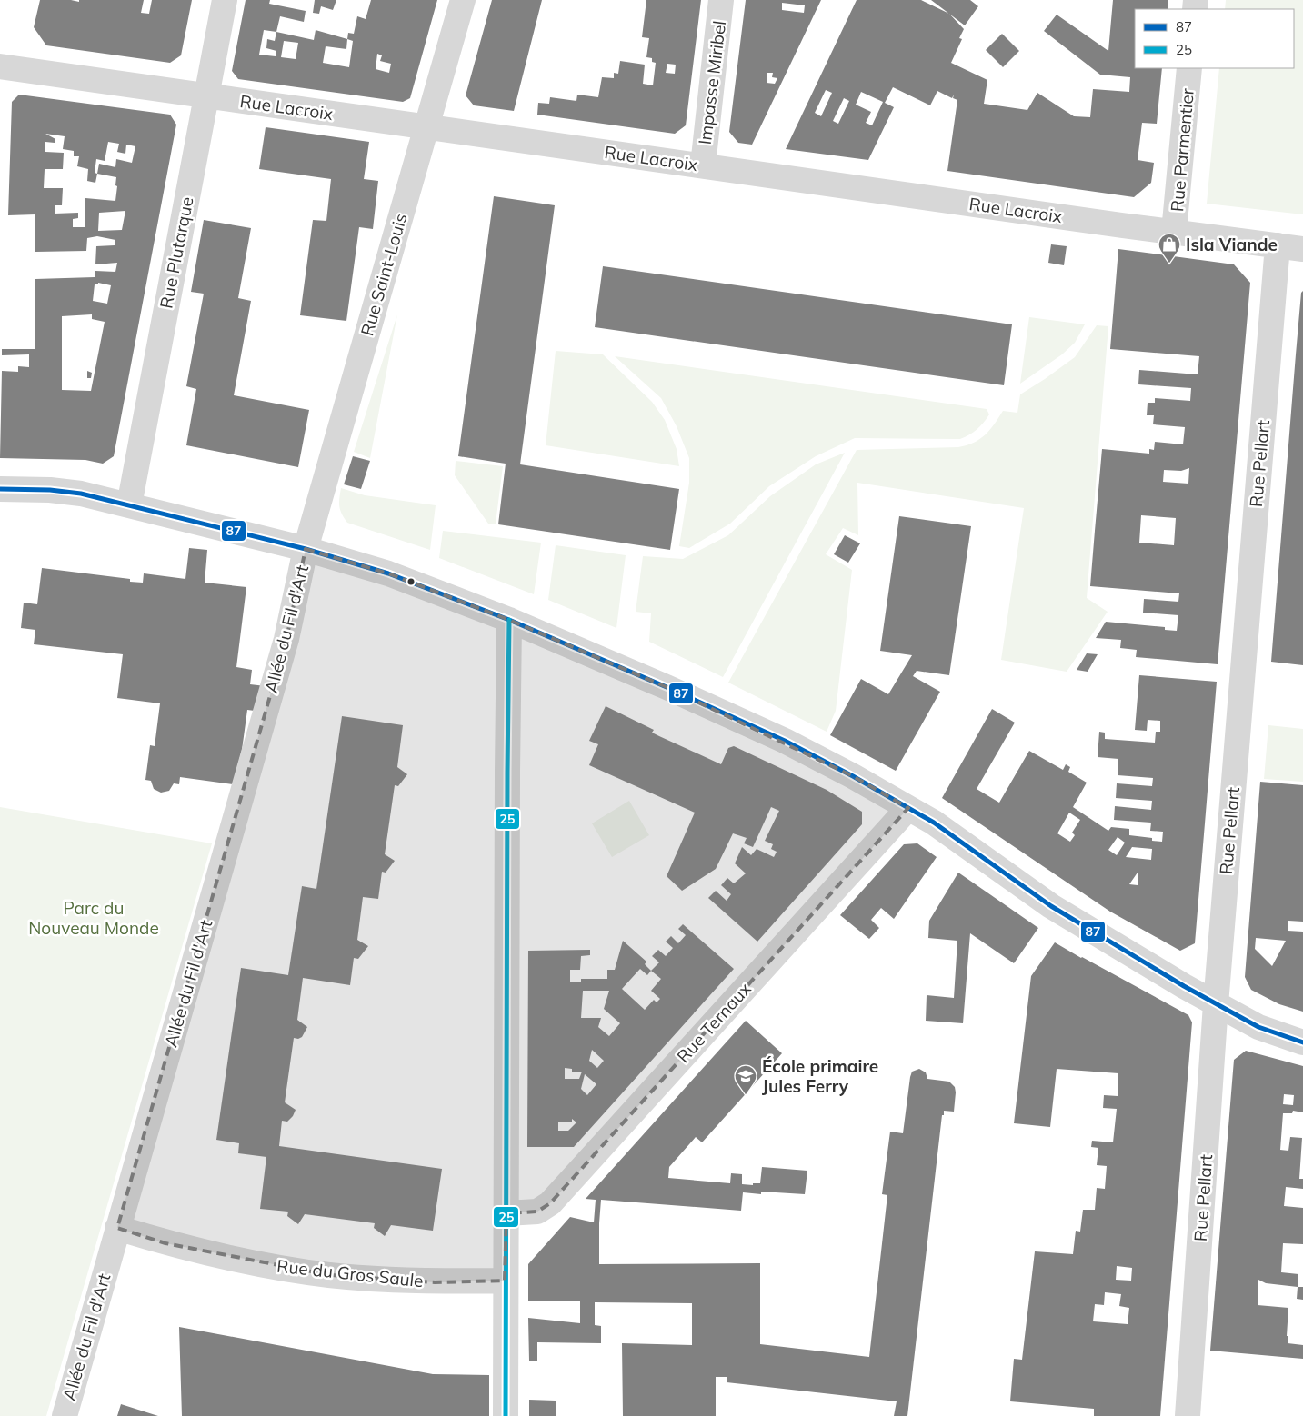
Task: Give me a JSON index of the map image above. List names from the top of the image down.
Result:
{
  "streets": {
    "street": [
      "Impasse Miribel",
      "Rue Lacroix",
      "Rue Parmentier",
      "Rue Plutarque",
      "Rue Saint-Louis",
      "Rue Pellart",
      "Allée du Fil d'Art",
      "Rue Ternaux",
      "Rue du Gros Saule"
    ]
  },
  "crossings": [
    ["Impasse Miribel", "Rue Lacroix"],
    ["Rue Lacroix", "Rue Parmentier"],
    ["Rue Lacroix", "Rue Plutarque"],
    ["Rue Lacroix", "Rue Saint-Louis"],
    ["Rue Lacroix", "Rue Pellart"],
    ["Rue Saint-Louis", "Allée du Fil d'Art"],
    ["Allée du Fil d'Art", "Rue du Gros Saule"]
  ],
  "parks": ["Parc du Nouveau Monde"],
  "places": {
    "shop": ["Isla Viande"],
    "school or university": ["École primaire Jules Ferry"]
  },
  "lines": ["transit line 87", "transit line 25"],
  "legend": ["87", "25"]
}
